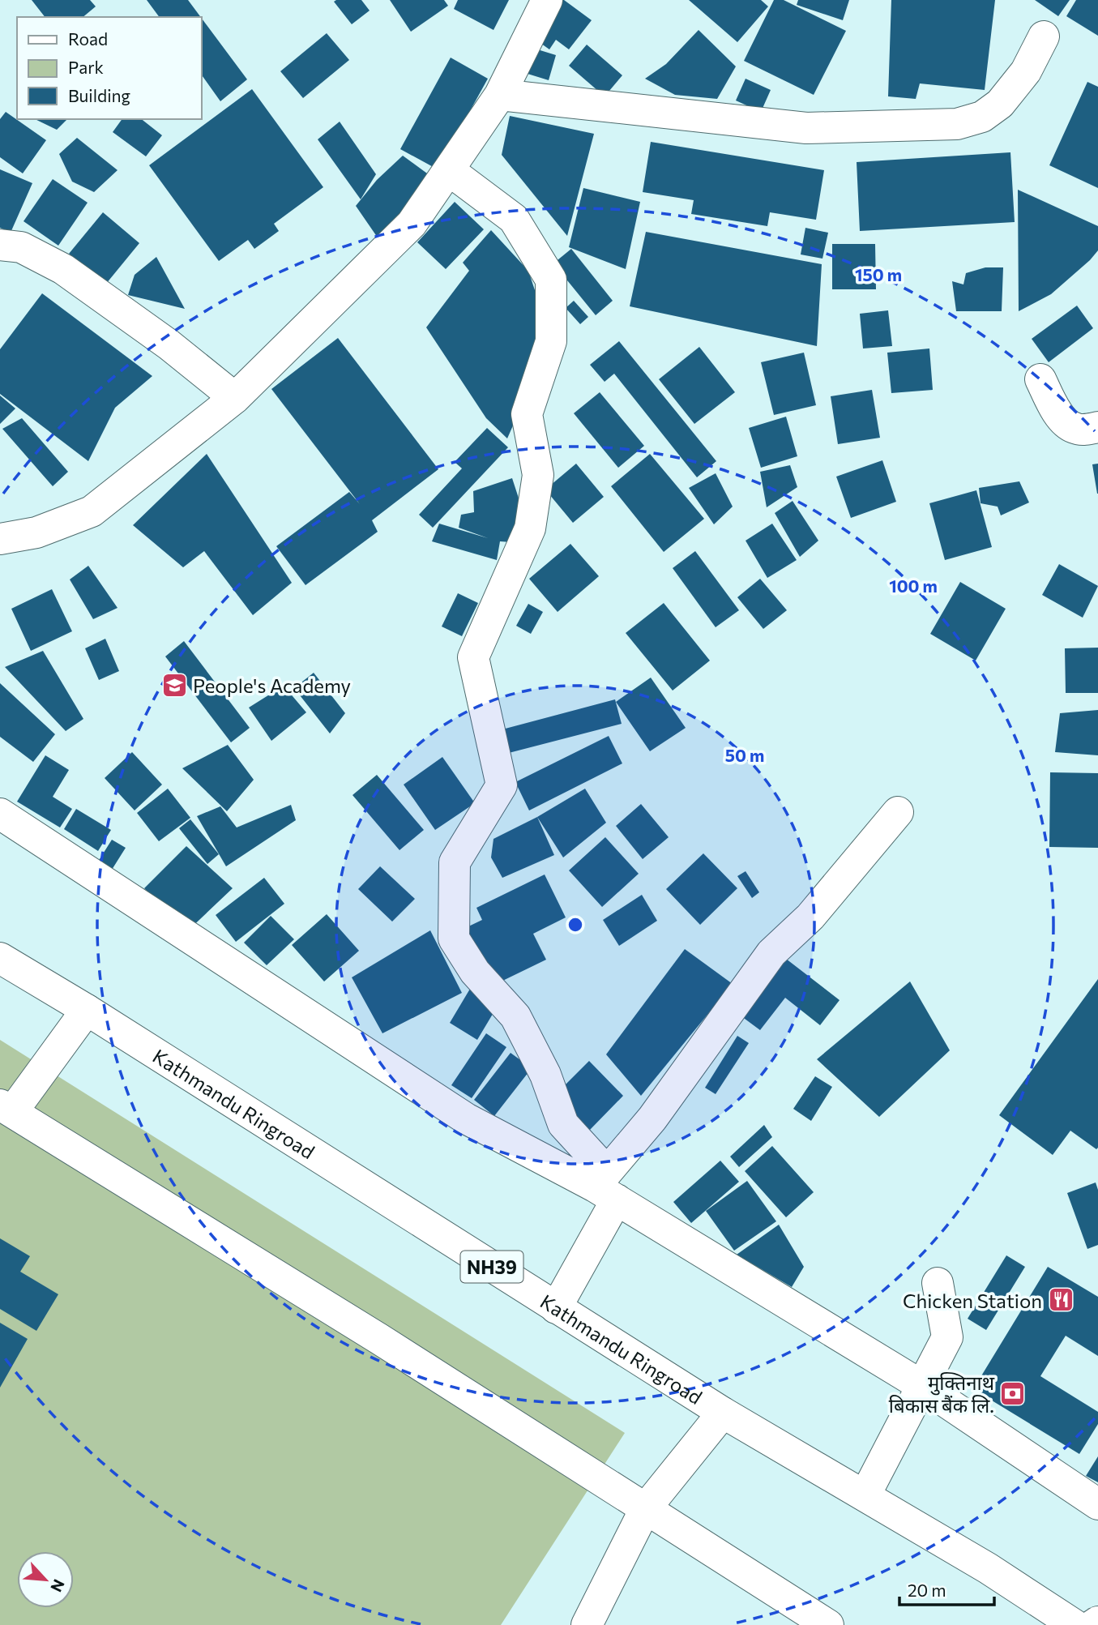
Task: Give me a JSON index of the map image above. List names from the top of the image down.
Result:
{
  "streets": {
    "main road": ["Kathmandu Ringroad", "NH39"]
  },
  "places": {
    "school or university": ["People's Academy"],
    "restaurant": ["Chicken Station"],
    "bank": ["मुक्तिनाथ बिकास बैंक लि."]
  },
  "legend": ["Road", "Park", "Building"],
  "scale_bar": "20 m",
  "north": "bottom right",
  "rings": ["150 m", "100 m", "50 m"]
}
